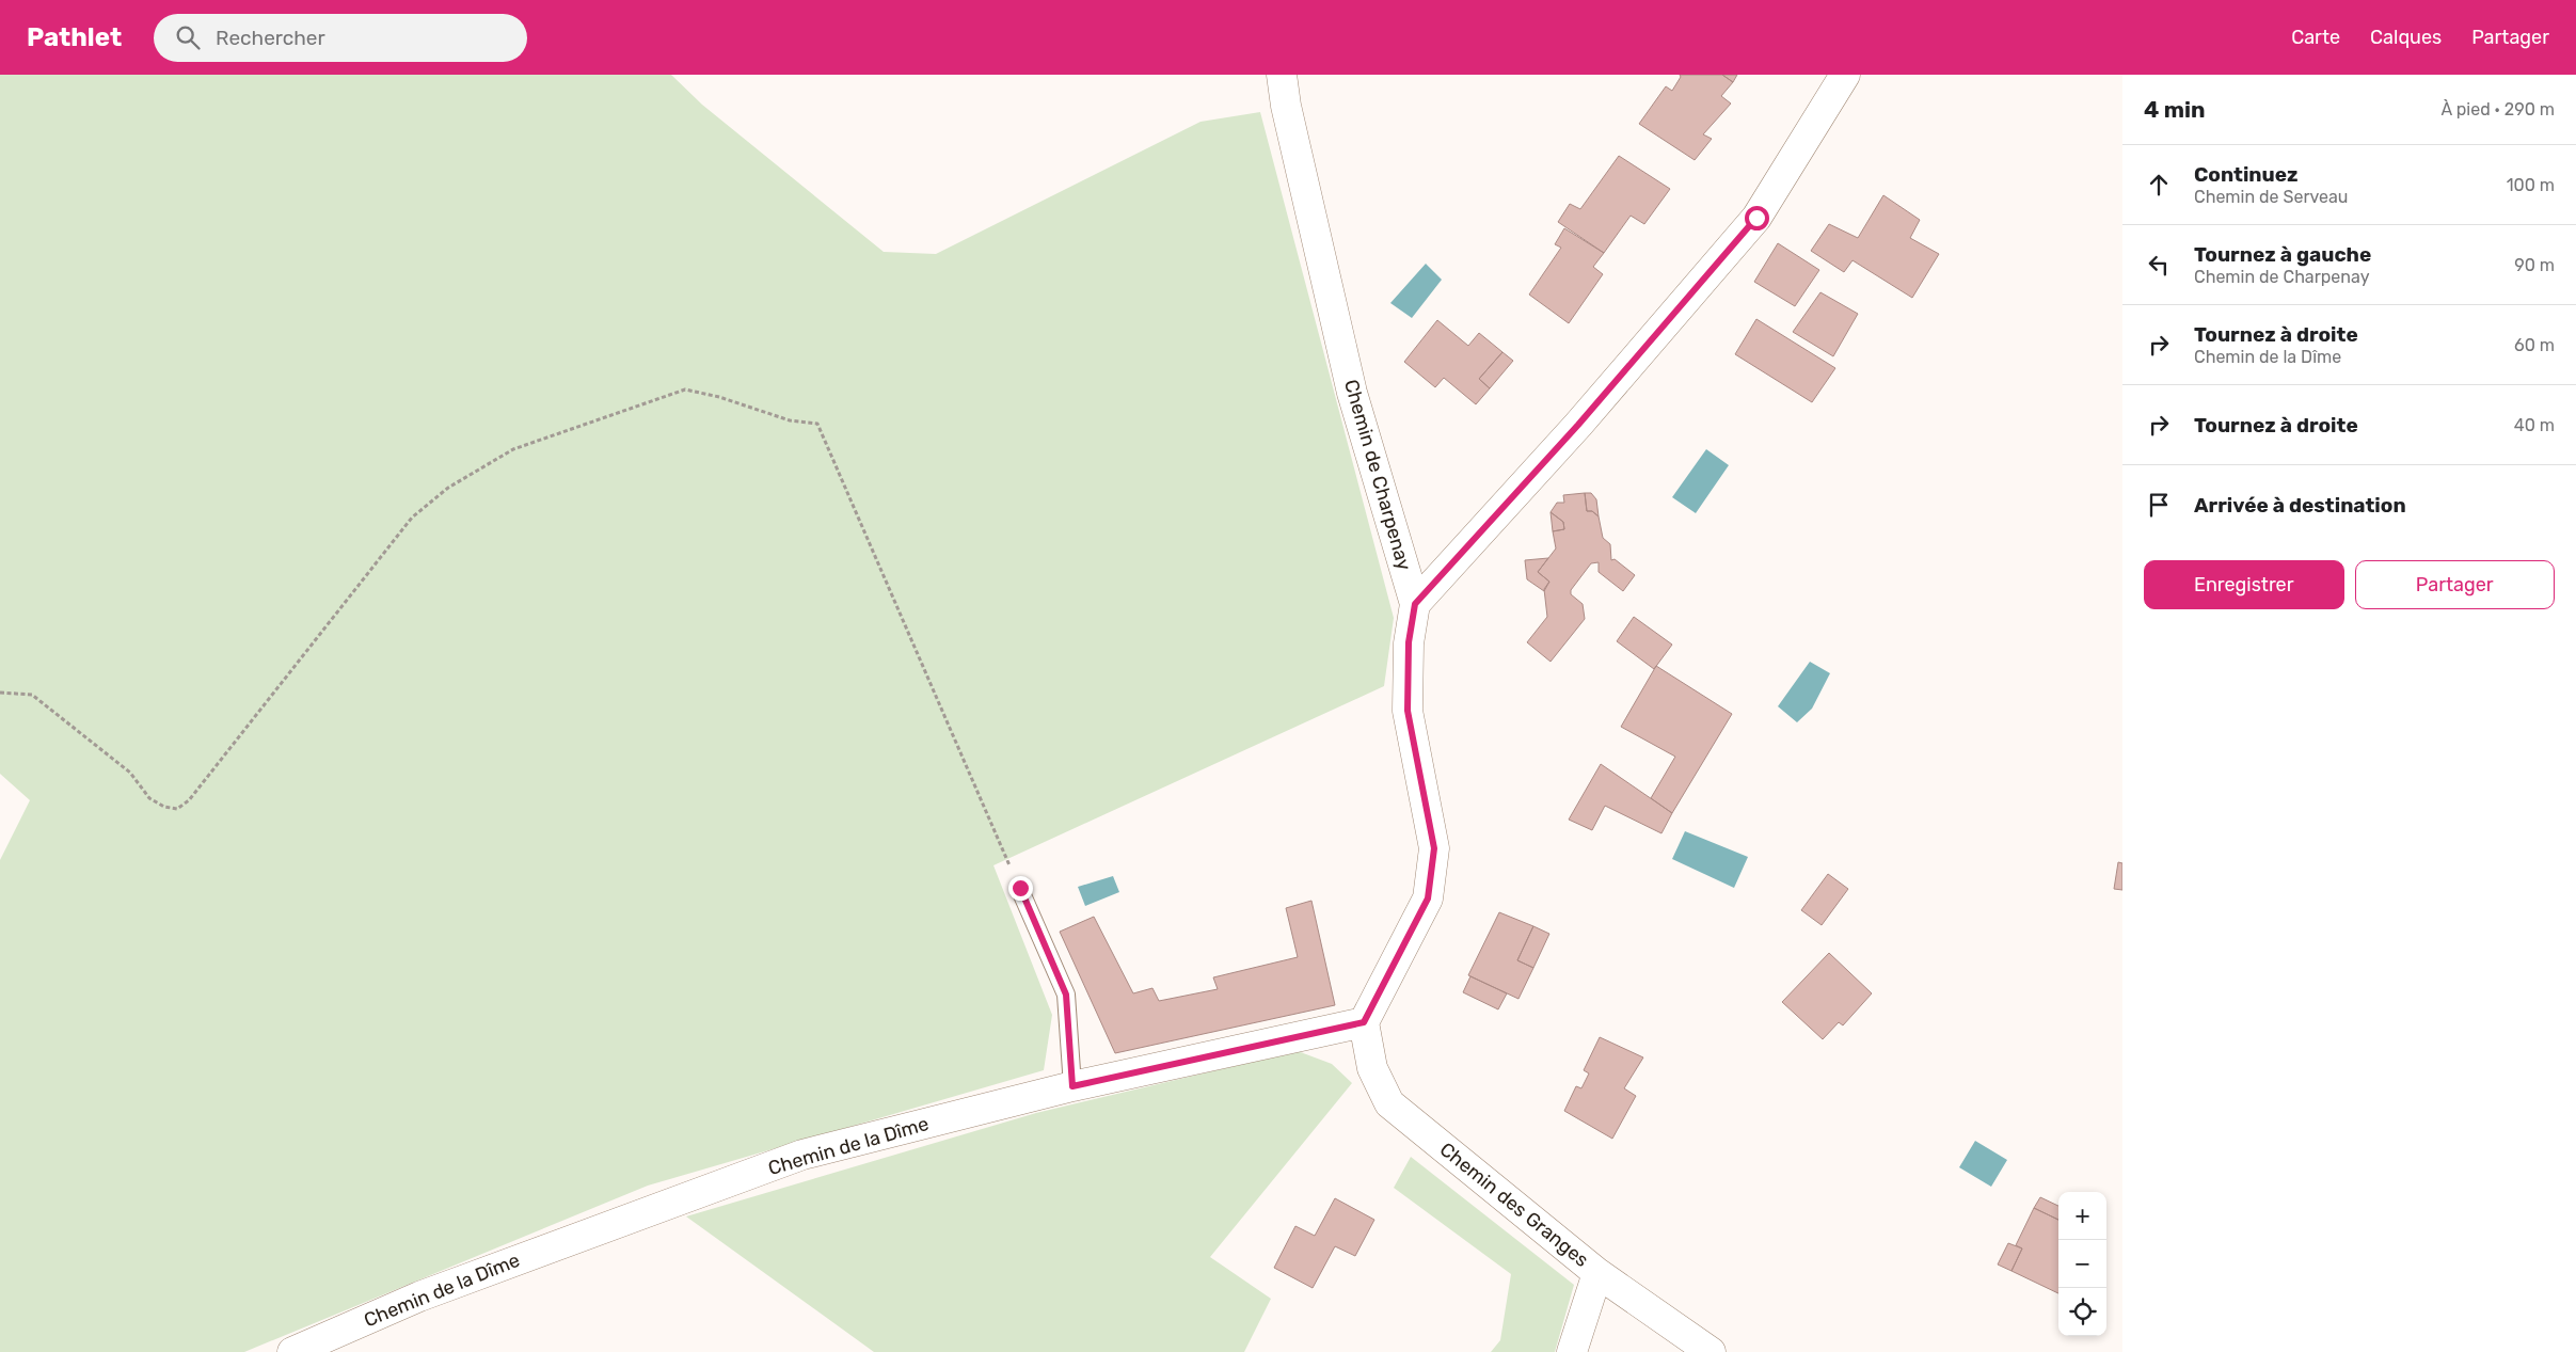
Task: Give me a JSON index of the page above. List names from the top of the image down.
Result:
{
  "streets": {
    "street": ["Chemin de Charpenay", "Chemin de la Dîme", "Chemin des Granges"]
  },
  "crossings": [
    ["Chemin de Charpenay", "Chemin de la Dîme"],
    ["Chemin de Charpenay", "Chemin des Granges"],
    ["Chemin de la Dîme", "Chemin des Granges"]
  ],
  "page": {
    "header": "Pathlet",
    "search": "Rechercher",
    "nav": ["Carte", "Calques", "Partager"],
    "heading": ["4 min", "À pied · 290 m"],
    "list": [
      ["Continuez", "Chemin de Serveau", "100 m"],
      ["Tournez à gauche", "Chemin de Charpenay", "90 m"],
      ["Tournez à droite", "Chemin de la Dîme", "60 m"],
      ["Tournez à droite", "40 m"],
      "Arrivée à destination"
    ],
    "buttons": ["Enregistrer", "Partager"],
    "map_buttons": ["+", "−"]
  }
}
